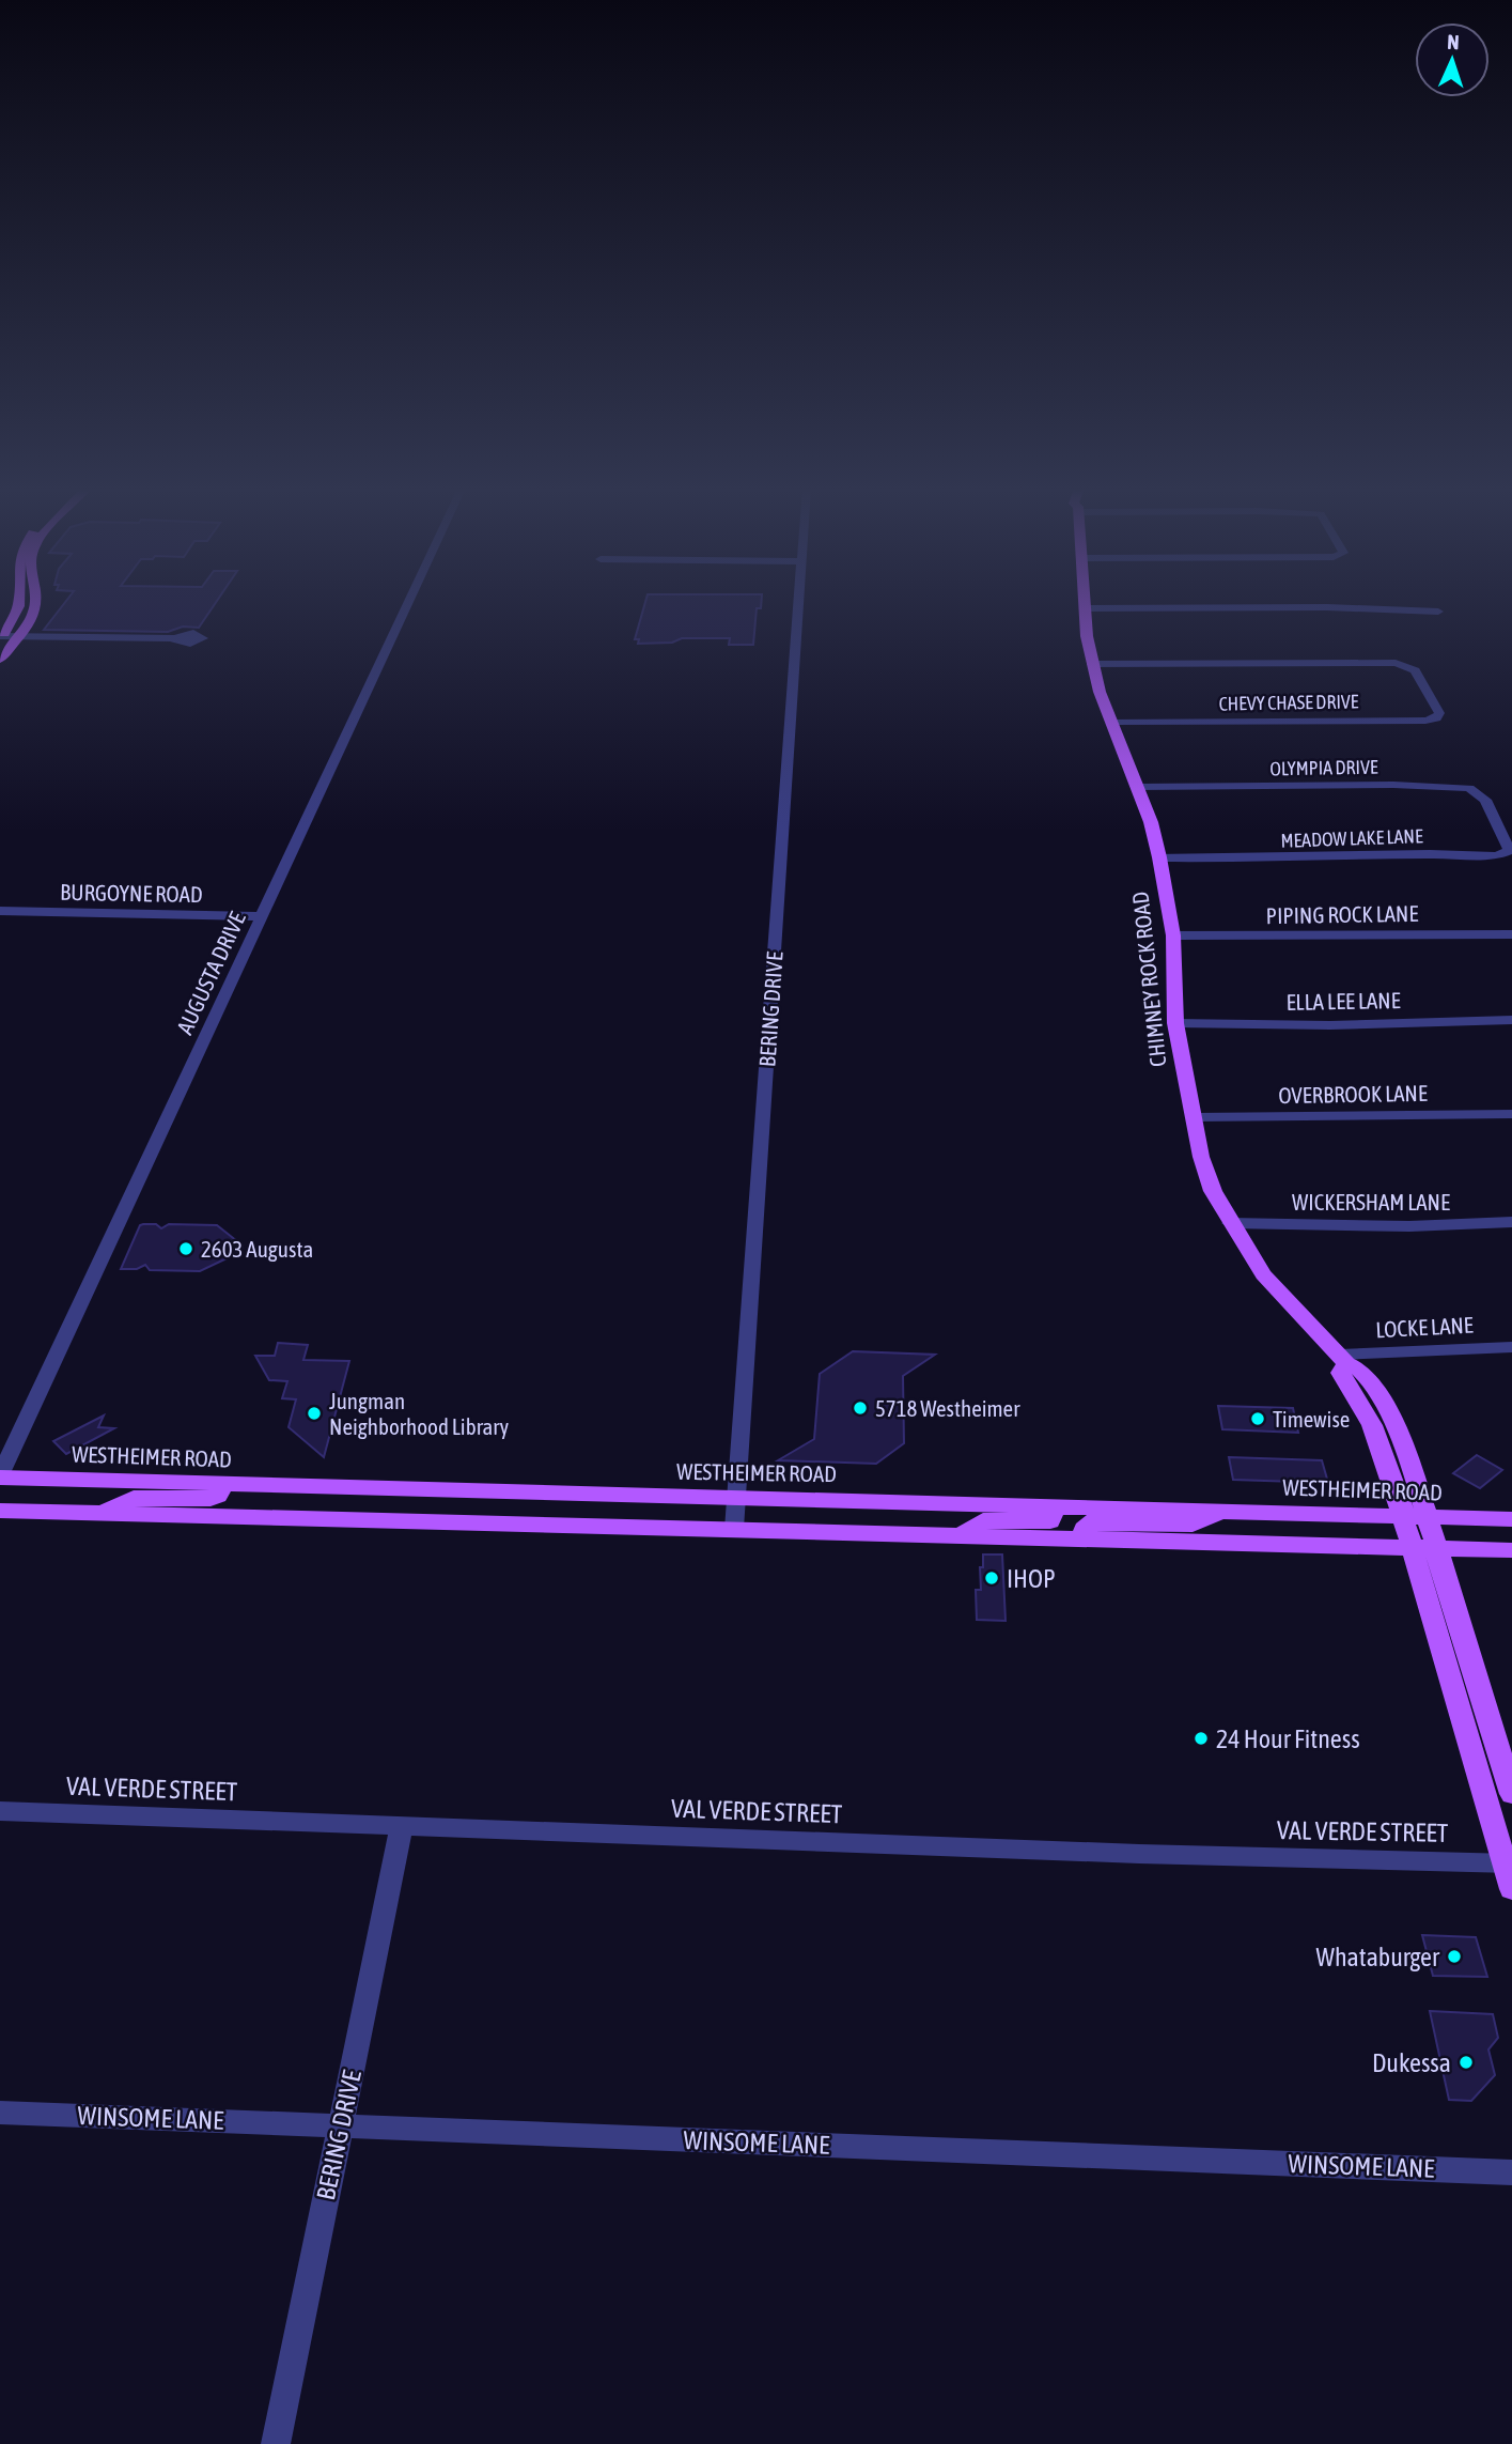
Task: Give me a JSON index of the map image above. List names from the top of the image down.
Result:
{
  "streets": {
    "main road": ["CHIMNEY ROCK ROAD", "WESTHEIMER ROAD"],
    "street": [
      "CHEVY CHASE DRIVE",
      "OLYMPIA DRIVE",
      "MEADOW LAKE LANE",
      "BURGOYNE ROAD",
      "PIPING ROCK LANE",
      "AUGUSTA DRIVE",
      "ELLA LEE LANE",
      "BERING DRIVE",
      "OVERBROOK LANE",
      "WICKERSHAM LANE",
      "LOCKE LANE",
      "VAL VERDE STREET",
      "WINSOME LANE"
    ]
  },
  "crossings": [
    ["CHEVY CHASE DRIVE", "CHIMNEY ROCK ROAD"],
    ["OLYMPIA DRIVE", "MEADOW LAKE LANE"],
    ["OLYMPIA DRIVE", "CHIMNEY ROCK ROAD"],
    ["MEADOW LAKE LANE", "CHIMNEY ROCK ROAD"],
    ["BURGOYNE ROAD", "AUGUSTA DRIVE"],
    ["PIPING ROCK LANE", "CHIMNEY ROCK ROAD"],
    ["AUGUSTA DRIVE", "WESTHEIMER ROAD"],
    ["CHIMNEY ROCK ROAD", "ELLA LEE LANE"],
    ["CHIMNEY ROCK ROAD", "OVERBROOK LANE"],
    ["CHIMNEY ROCK ROAD", "WICKERSHAM LANE"],
    ["CHIMNEY ROCK ROAD", "LOCKE LANE"],
    ["CHIMNEY ROCK ROAD", "WESTHEIMER ROAD"],
    ["CHIMNEY ROCK ROAD", "VAL VERDE STREET"],
    ["BERING DRIVE", "WESTHEIMER ROAD"],
    ["BERING DRIVE", "VAL VERDE STREET"],
    ["BERING DRIVE", "WINSOME LANE"]
  ],
  "places": [
    "2603 Augusta",
    "5718 Westheimer",
    "Jungman Neighborhood Library",
    "Timewise",
    "IHOP",
    "24 Hour Fitness",
    "Whataburger",
    "Dukessa"
  ],
  "north": "top"
}
